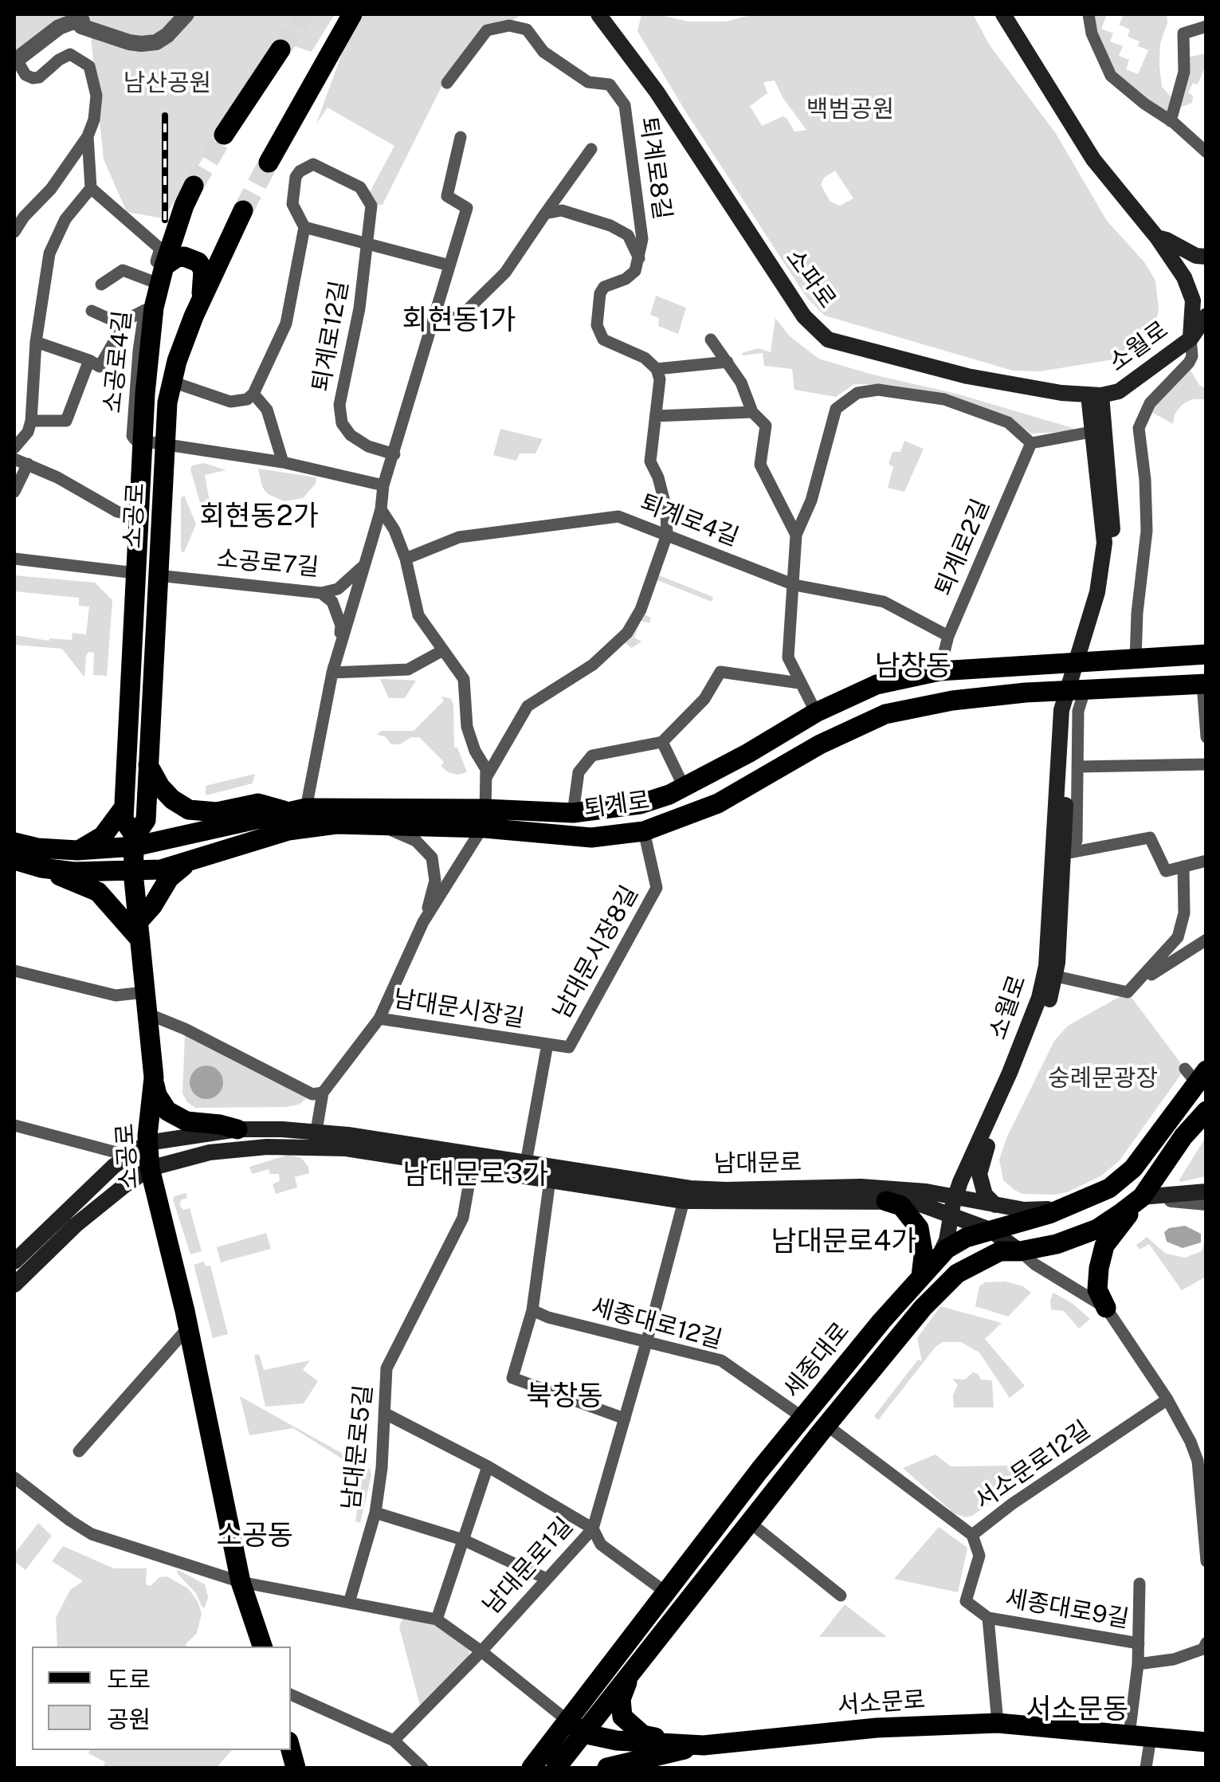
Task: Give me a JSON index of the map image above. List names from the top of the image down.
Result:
{
  "streets": {
    "main road": [
      "소파로",
      "소월로",
      "소공로",
      "퇴계로",
      "남대문로",
      "세종대로",
      "서소문로"
    ],
    "street": [
      "퇴계로8길",
      "퇴계로12길",
      "소공로4길",
      "퇴계로4길",
      "퇴계로2길",
      "소공로7길",
      "남대문시장8길",
      "남대문시장길",
      "세종대로12길",
      "남대문로5길",
      "서소문로12길",
      "남대문로1길",
      "세종대로9길"
    ]
  },
  "crossings": [
    ["소파로", "소월로"],
    ["소월로", "퇴계로"],
    ["소월로", "남대문로"],
    ["소월로", "세종대로"],
    ["소공로4길", "소공로"],
    ["소공로", "소공로7길"],
    ["소공로", "퇴계로"],
    ["소공로", "남대문시장길"],
    ["퇴계로4길", "퇴계로2길"],
    ["퇴계로2길", "퇴계로"],
    ["퇴계로", "남대문시장8길"],
    ["퇴계로", "남대문시장길"],
    ["남대문시장8길", "남대문시장길"],
    ["남대문로", "세종대로"],
    ["남대문로", "남대문로5길"],
    ["남대문로", "남대문로1길"],
    ["세종대로12길", "세종대로"],
    ["세종대로12길", "남대문로1길"],
    ["세종대로", "서소문로"],
    ["서소문로12길", "세종대로9길"],
    ["서소문로12길", "서소문로"],
    ["세종대로9길", "서소문로"]
  ],
  "districts": [
    "회현동1가",
    "회현동2가",
    "남창동",
    "남대문로3가",
    "남대문로4가",
    "북창동",
    "소공동",
    "서소문동"
  ],
  "parks": ["남산공원", "백범공원", "숭례문광장"],
  "legend": ["도로", "공원"]
}
